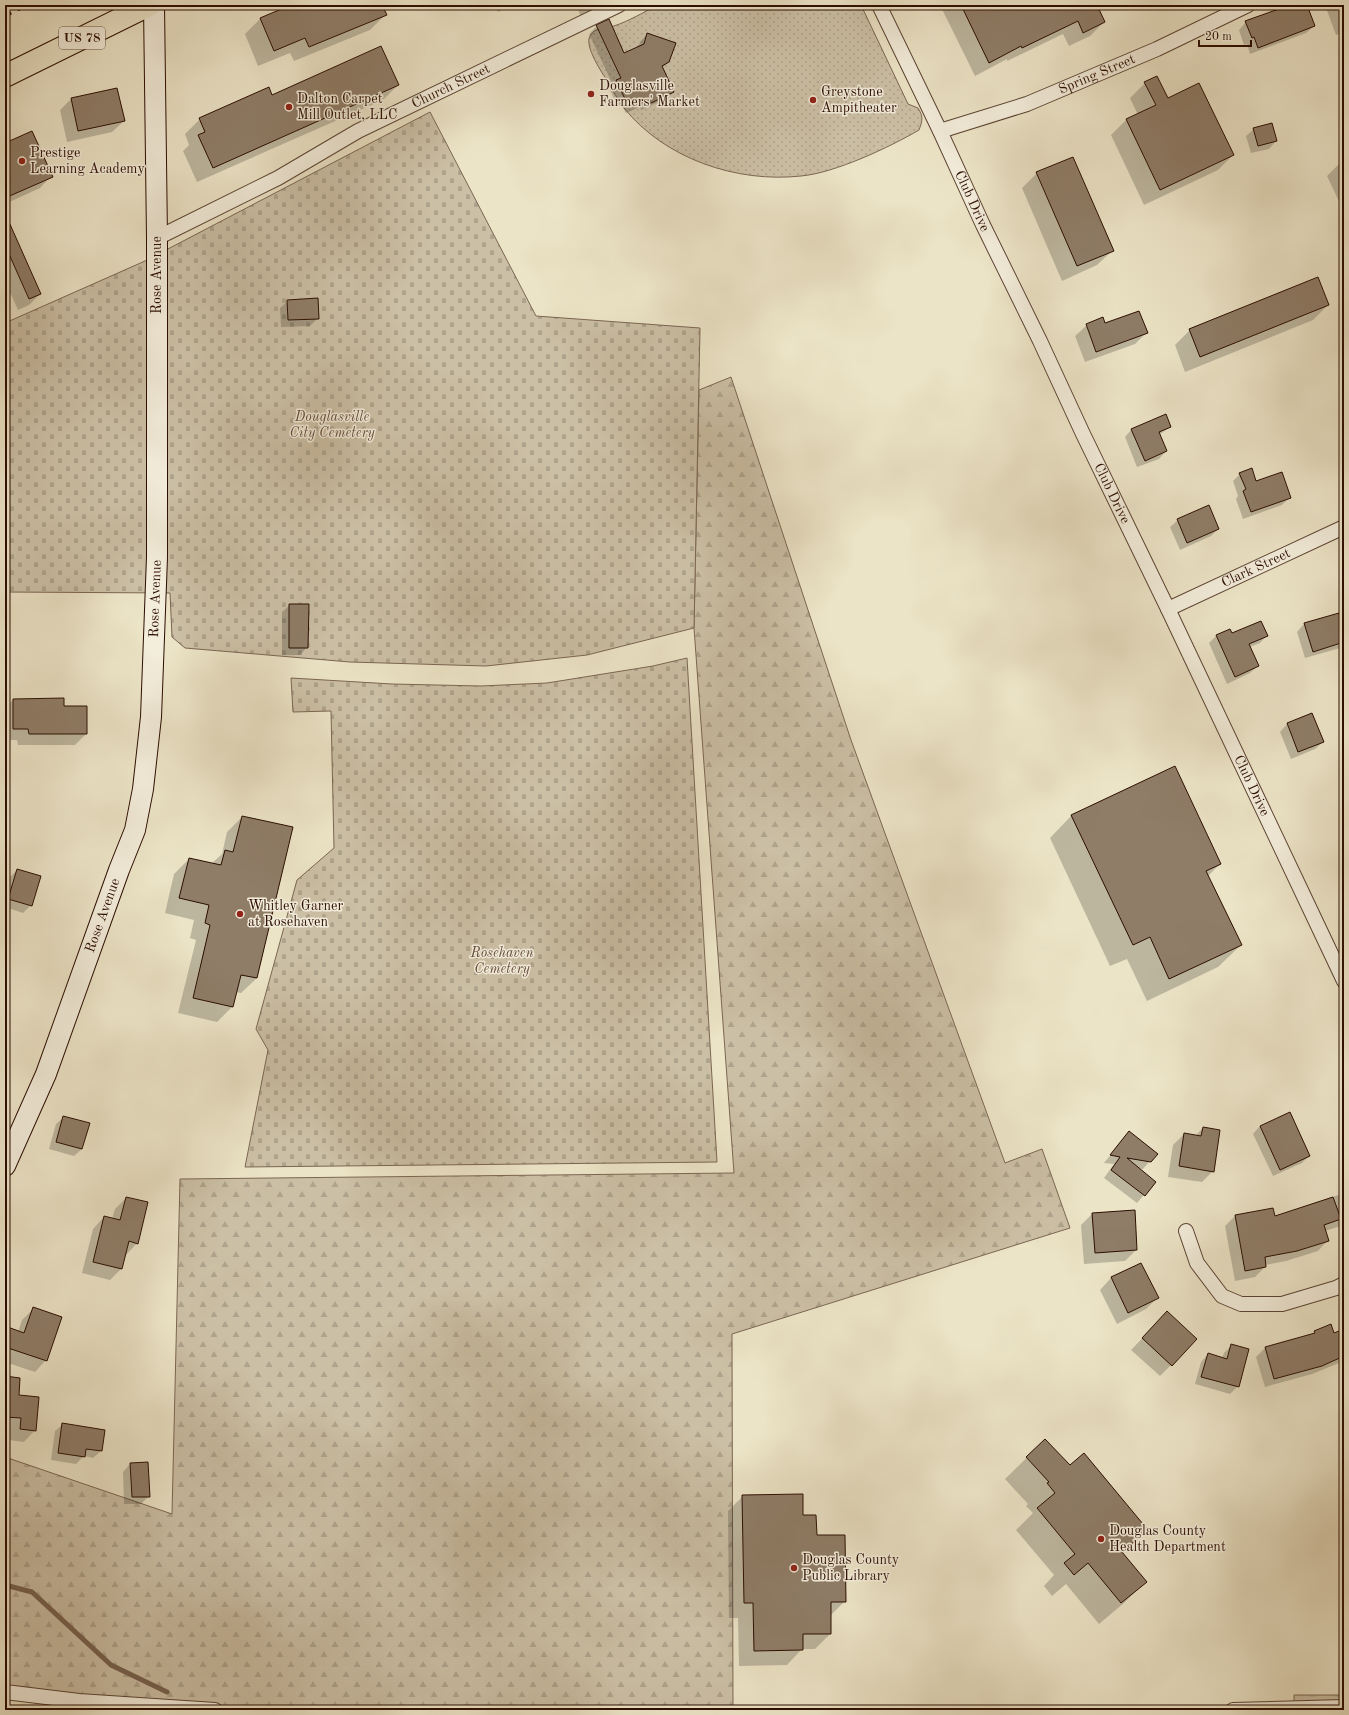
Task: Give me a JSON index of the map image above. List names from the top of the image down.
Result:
{
  "streets": {
    "main road": ["US 78"],
    "street": [
      "Spring Street",
      "Church Street",
      "Club Drive",
      "Rose Avenue",
      "Clark Street"
    ]
  },
  "crossings": [
    ["Spring Street", "Club Drive"],
    ["Church Street", "Rose Avenue"],
    ["Club Drive", "Clark Street"]
  ],
  "parks": ["Douglasville City Cemetery", "Rosehaven Cemetery"],
  "places": [
    "Douglasville Farmers' Market",
    "Greystone Ampitheater",
    "Dalton Carpet Mill Outlet, LLC",
    "Prestige Learning Academy",
    "Whitley Garner at Rosehaven",
    "Douglas County Health Department",
    "Douglas County Public Library"
  ],
  "scale_bar": "20 m"
}
